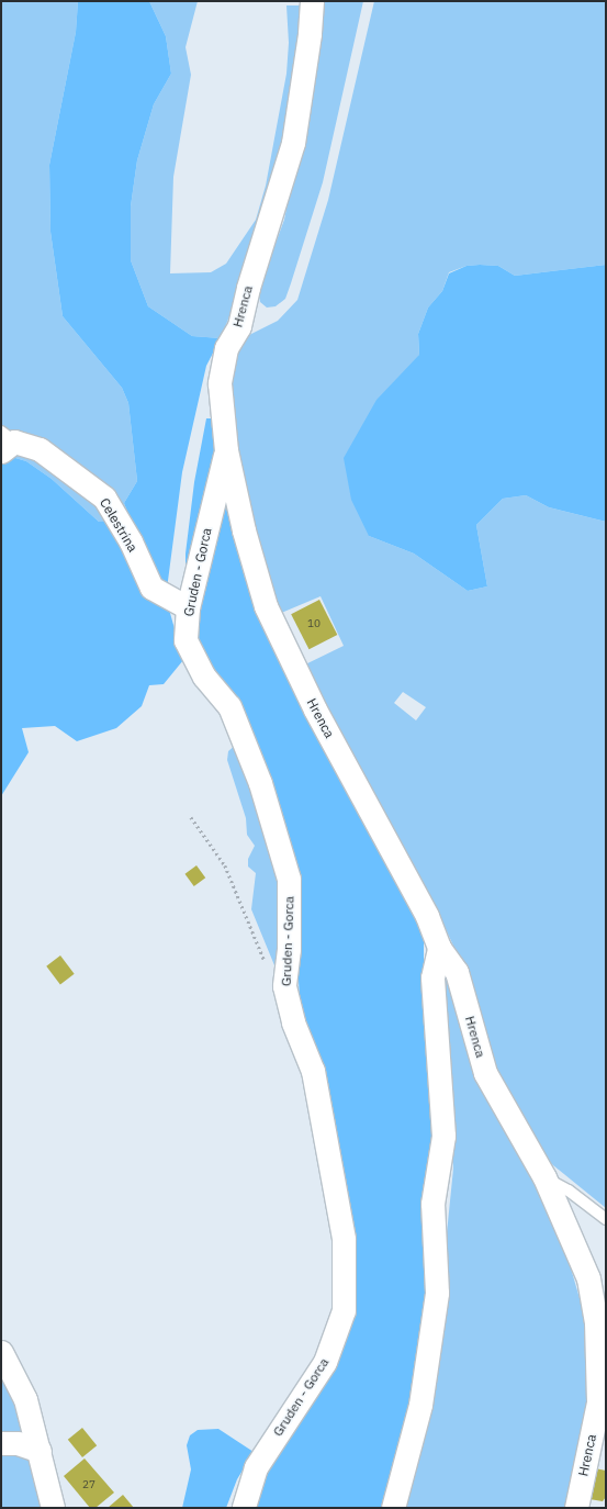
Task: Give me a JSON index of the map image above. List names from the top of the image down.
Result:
{
  "streets": {
    "street": ["Hrenca", "Celestrina", "Gruden - Gorca"]
  },
  "crossings": [
    ["Hrenca", "Gruden - Gorca"],
    ["Celestrina", "Gruden - Gorca"]
  ],
  "house_numbers": ["10", "27"]
}
